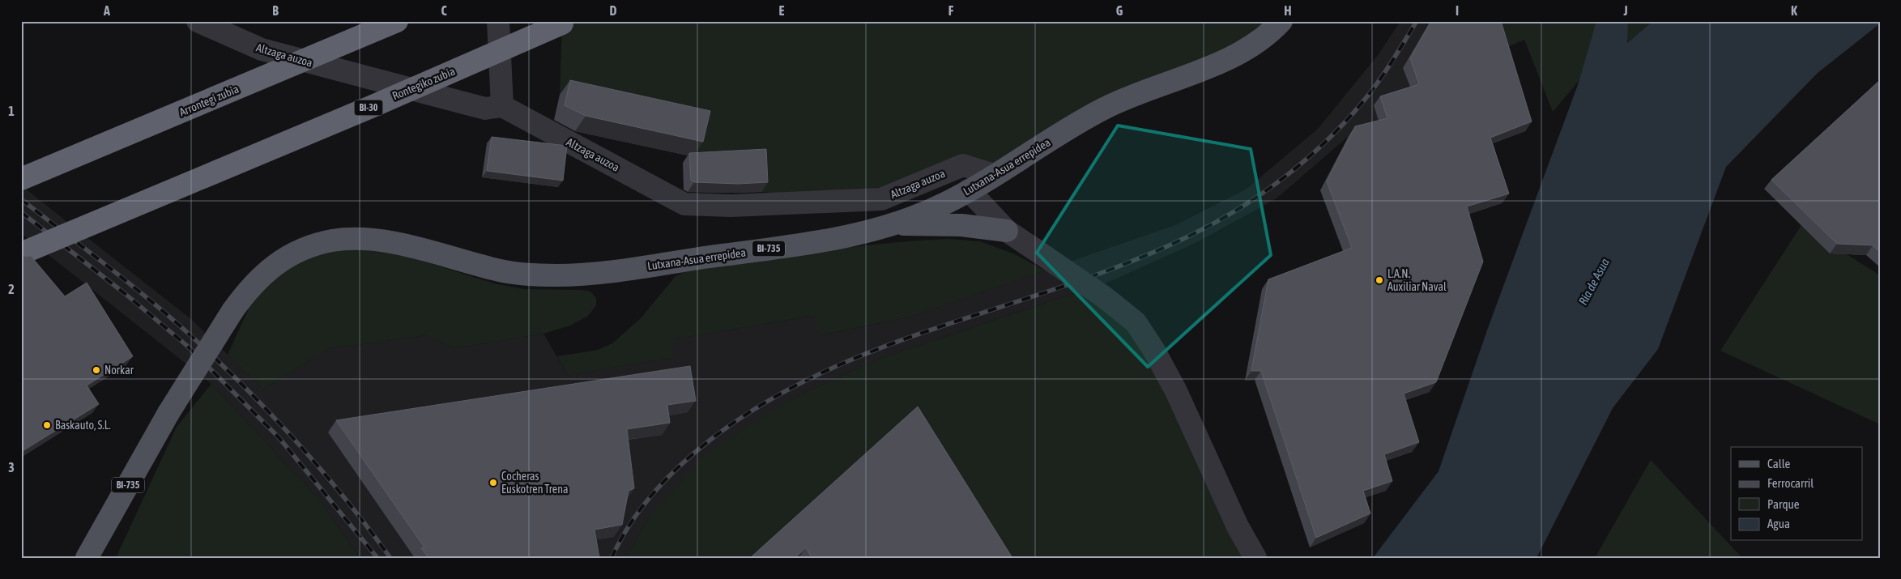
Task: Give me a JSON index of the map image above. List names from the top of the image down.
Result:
{
  "streets": {
    "highway": ["Rontegiko zubia", "Arrontegi zubia", "BI-30"],
    "main road": ["Lutxana-Asua errepidea", "BI-735"],
    "street": ["Altzaga auzoa"]
  },
  "crossings": [
    ["Altzaga auzoa", "Lutxana-Asua errepidea"]
  ],
  "water": ["Ría de Asua"],
  "places": [
    "L.A.N. Auxiliar Naval",
    "Norkar",
    "Baskauto, S.L.",
    "Cocheras Euskotren Trena"
  ],
  "legend": [
    "Calle",
    "Ferrocarril",
    "Parque",
    "Agua"
  ],
  "grid": {
    "columns": [
      "A",
      "B",
      "C",
      "D",
      "E",
      "F",
      "G",
      "H",
      "I",
      "J",
      "K"
    ],
    "rows": ["1", "2", "3"]
  }
}
